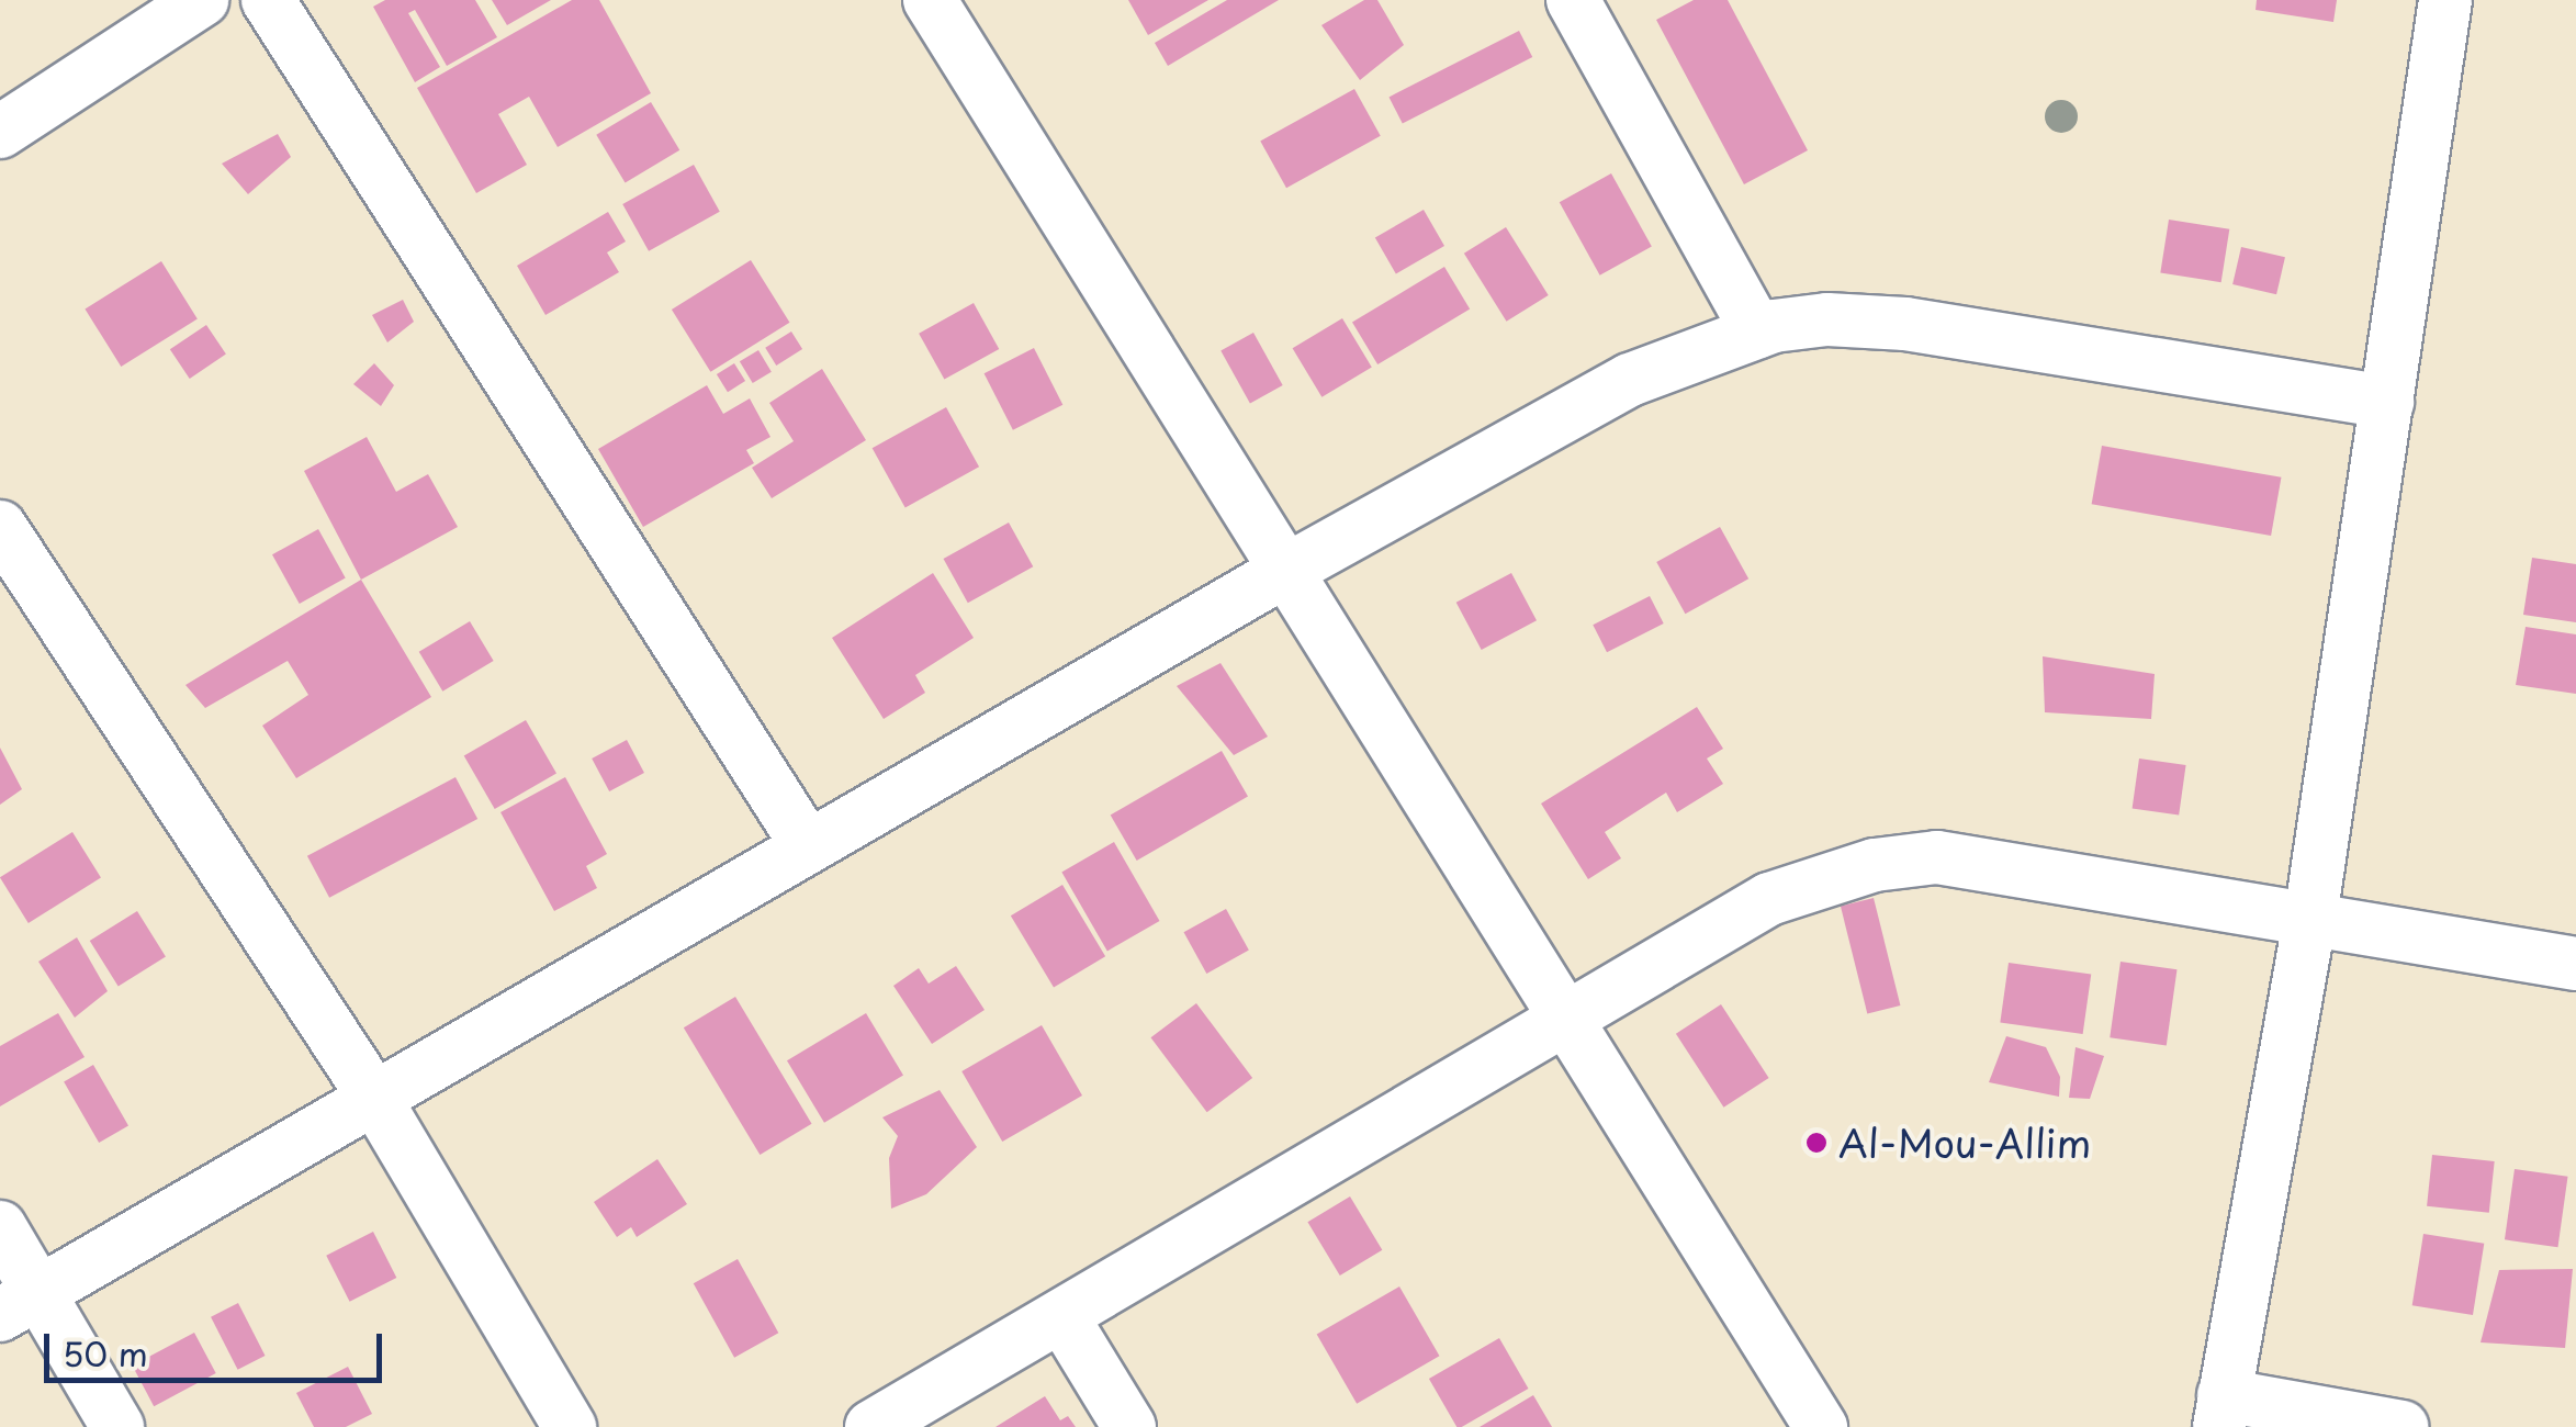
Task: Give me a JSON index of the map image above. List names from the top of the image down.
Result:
{
  "places": ["Al-Mou-Allim"],
  "scale_bar": "50 m"
}
